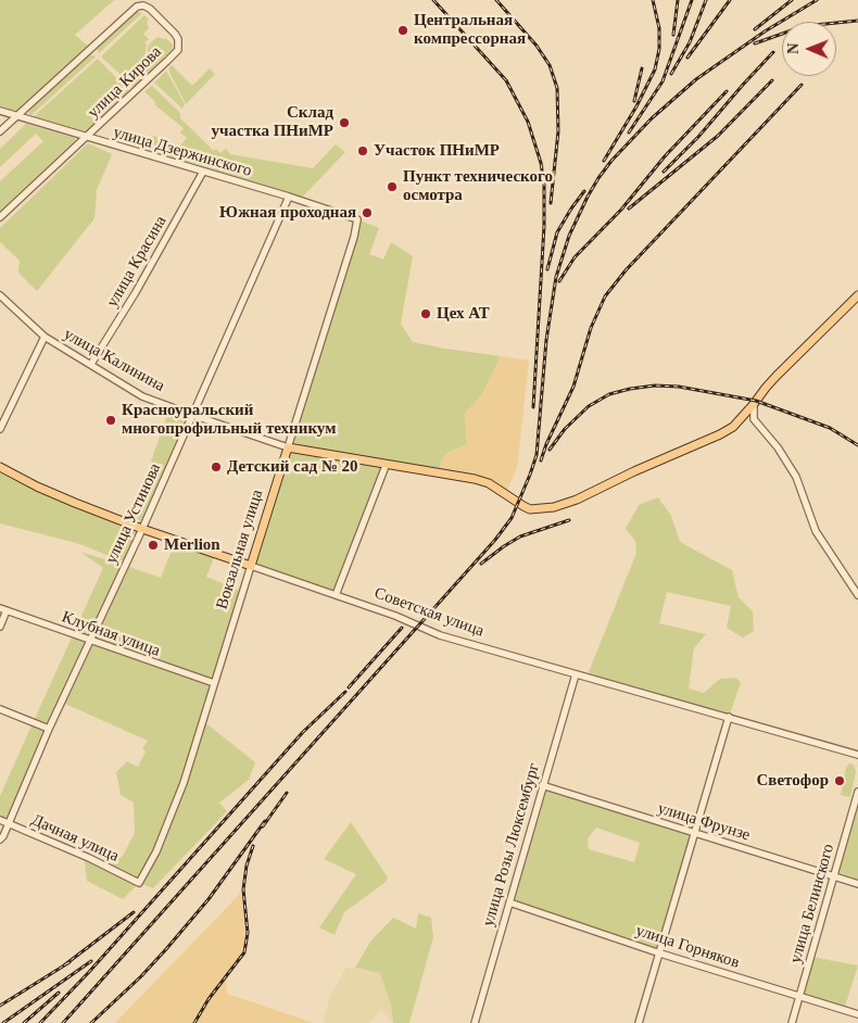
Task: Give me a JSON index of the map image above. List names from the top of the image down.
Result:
{
  "streets": {
    "main road": ["Вокзальная улица", "Советская улица"],
    "street": [
      "улица Кирова",
      "улица Дзержинского",
      "улица Красина",
      "улица Калинина",
      "улица Устинова",
      "Клубная улица",
      "улица Фрунзе",
      "Дачная улица",
      "улица Розы Люксембург",
      "улица Белинского",
      "улица Горняков"
    ]
  },
  "crossings": [
    ["улица Кирова", "улица Дзержинского"],
    ["улица Дзержинского", "улица Красина"],
    ["улица Дзержинского", "улица Устинова"],
    ["улица Дзержинского", "Вокзальная улица"],
    ["улица Красина", "улица Калинина"],
    ["улица Калинина", "улица Устинова"],
    ["улица Калинина", "Вокзальная улица"],
    ["улица Устинова", "Советская улица"],
    ["улица Устинова", "Клубная улица"],
    ["улица Устинова", "Дачная улица"],
    ["Вокзальная улица", "Советская улица"],
    ["Вокзальная улица", "Клубная улица"],
    ["Вокзальная улица", "Дачная улица"],
    ["Советская улица", "улица Розы Люксембург"],
    ["улица Фрунзе", "улица Розы Люксембург"],
    ["улица Фрунзе", "улица Белинского"],
    ["улица Розы Люксембург", "улица Горняков"],
    ["улица Белинского", "улица Горняков"]
  ],
  "places": [
    "Центральная компрессорная",
    "Склад участка ПНиМР",
    "Участок ПНиМР",
    "Пункт технического осмотра",
    "Южная проходная",
    "Цех АТ",
    "Красноуральский многопрофильный техникум",
    "Детский сад № 20",
    "Merlion",
    "Светофор"
  ],
  "north": "left"
}
